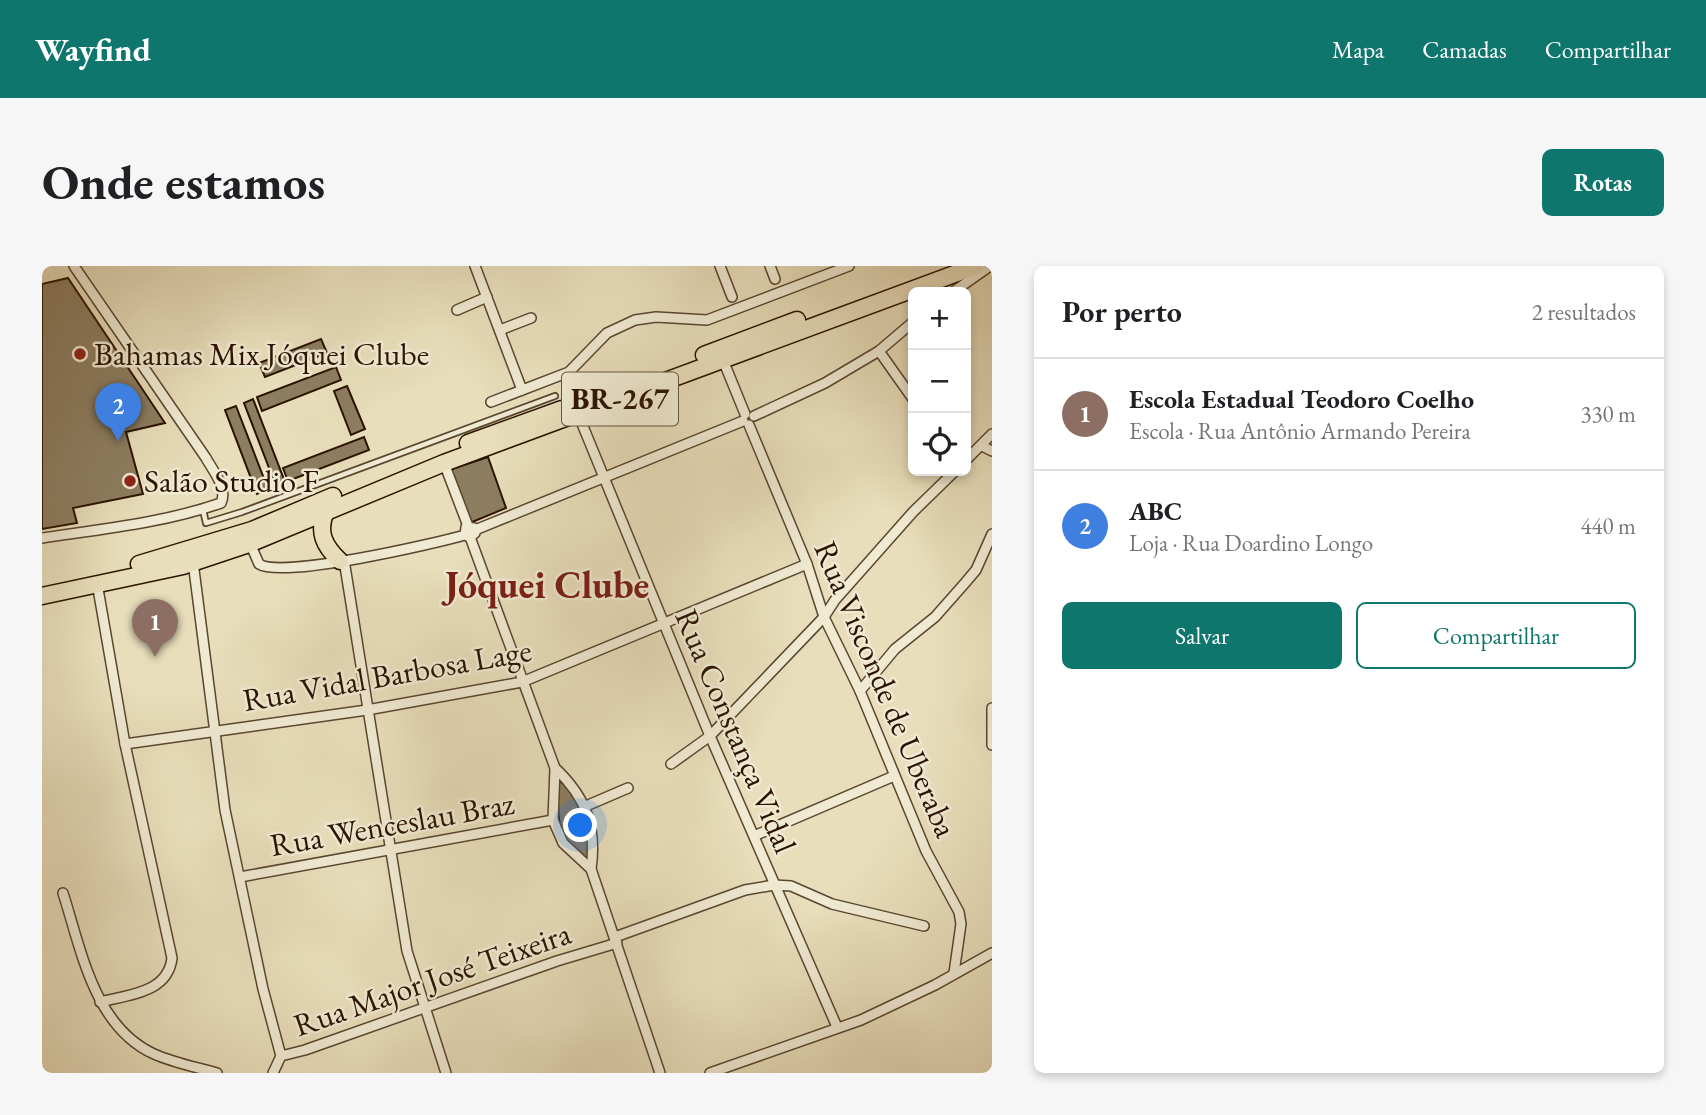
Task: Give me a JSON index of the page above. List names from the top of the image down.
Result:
{
  "streets": {
    "highway": ["BR-267"],
    "street": [
      "Rua Vidal Barbosa Lage",
      "Rua Visconde de Uberaba",
      "Rua Constança Vidal",
      "Rua Wenceslau Braz",
      "Rua Major José Teixeira"
    ]
  },
  "crossings": [
    ["BR-267", "Rua Visconde de Uberaba"],
    ["BR-267", "Rua Constança Vidal"],
    ["Rua Vidal Barbosa Lage", "Rua Visconde de Uberaba"],
    ["Rua Vidal Barbosa Lage", "Rua Constança Vidal"],
    ["Rua Constança Vidal", "Rua Major José Teixeira"]
  ],
  "districts": ["Jóquei Clube"],
  "places": ["Bahamas Mix Jóquei Clube", "Salão Studio F"],
  "page": {
    "header": "Wayfind",
    "nav": ["Mapa", "Camadas", "Compartilhar"],
    "buttons": [
      "Rotas",
      ["Salvar", "Compartilhar"]
    ],
    "title": "Onde estamos",
    "heading": ["Por perto", "2 resultados"],
    "map_buttons": ["+", "−"],
    "list": [
      {
        "mark": "1",
        "name": "Escola Estadual Teodoro Coelho",
        "note": "Escola · Rua Antônio Armando Pereira",
        "value": "330 m"
      },
      {
        "mark": "2",
        "name": "ABC",
        "note": "Loja · Rua Doardino Longo",
        "value": "440 m"
      }
    ],
    "pins": ["2", "1"]
  }
}
